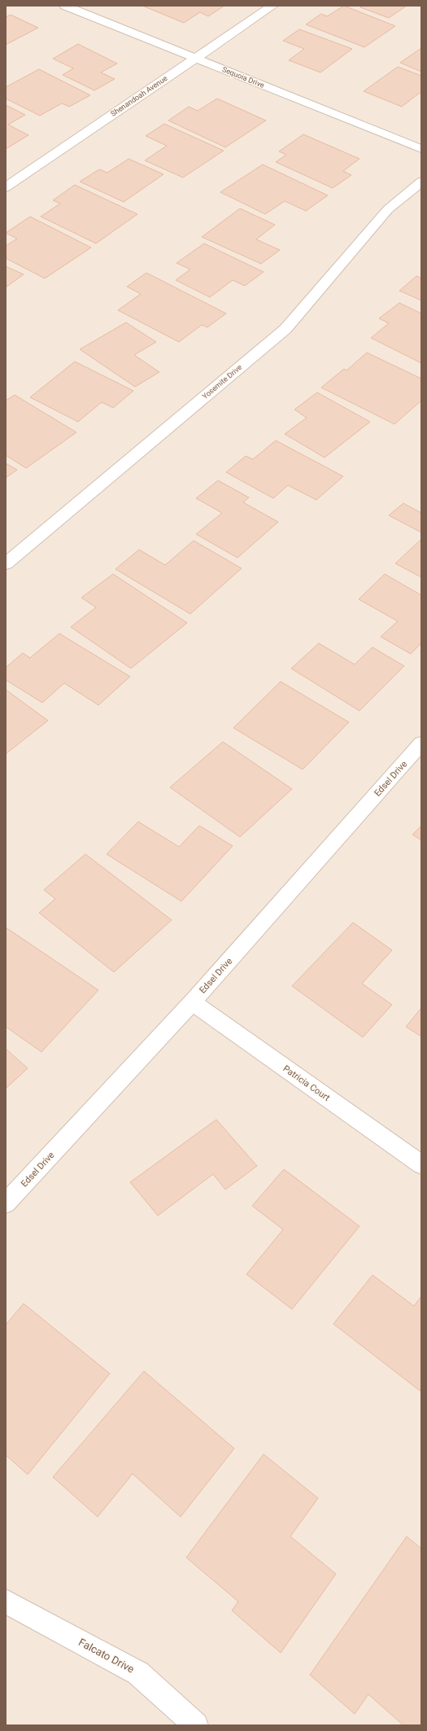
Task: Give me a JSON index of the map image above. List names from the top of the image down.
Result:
{
  "streets": {
    "street": [
      "Sequoia Drive",
      "Shenandoah Avenue",
      "Yosemite Drive",
      "Edsel Drive",
      "Patricia Court",
      "Falcato Drive"
    ]
  },
  "crossings": [
    ["Sequoia Drive", "Shenandoah Avenue"],
    ["Edsel Drive", "Patricia Court"]
  ]
}
